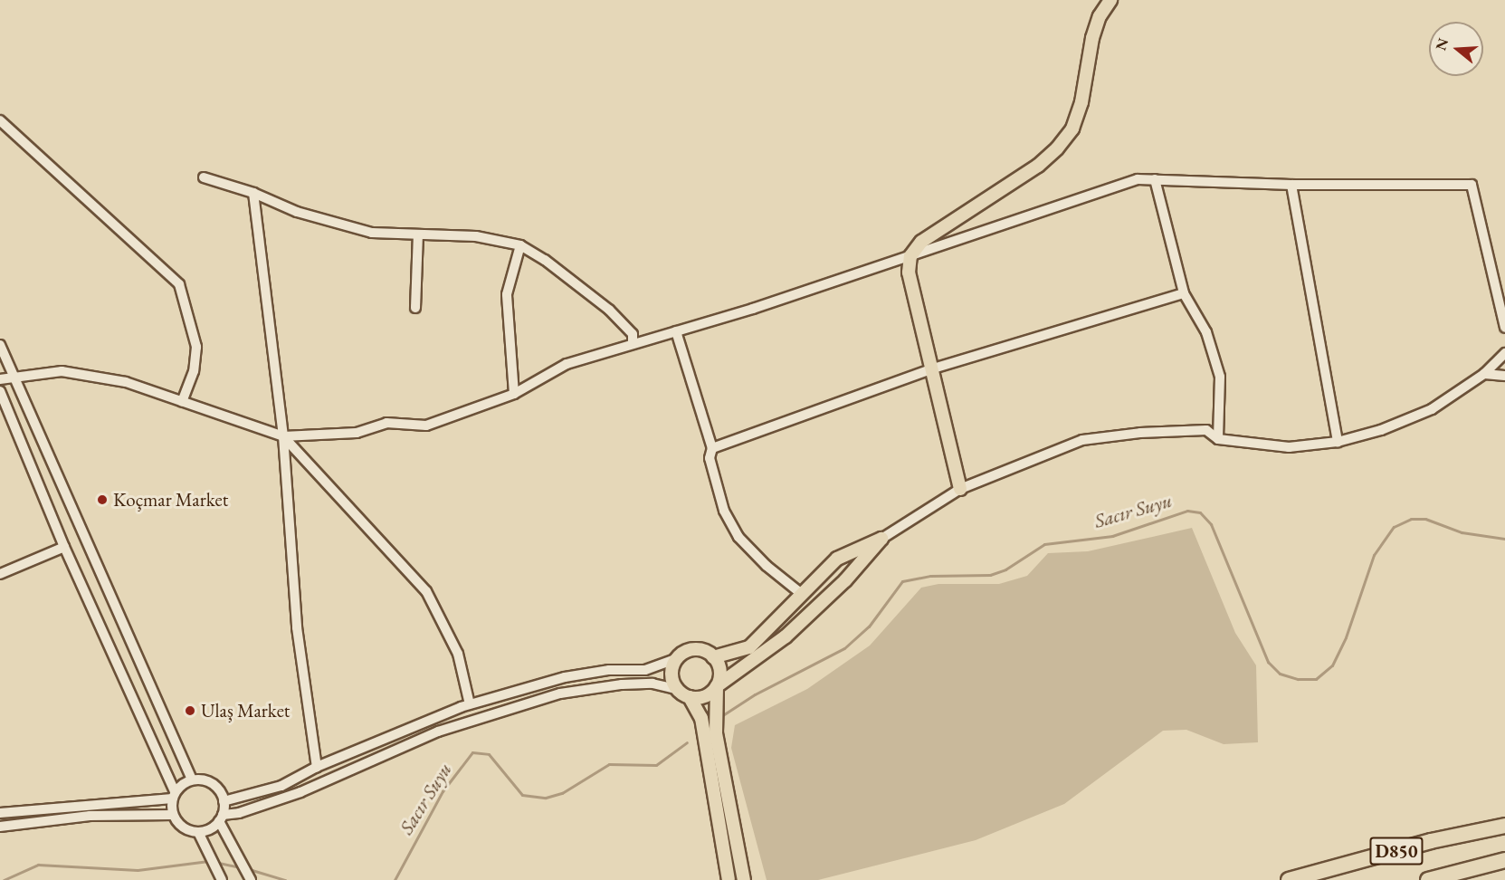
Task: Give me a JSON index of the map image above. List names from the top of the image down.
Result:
{
  "streets": {
    "highway": ["D850"]
  },
  "water": ["Sacır Suyu"],
  "places": ["Koçmar Market", "Ulaş Market"],
  "north": "left"
}
